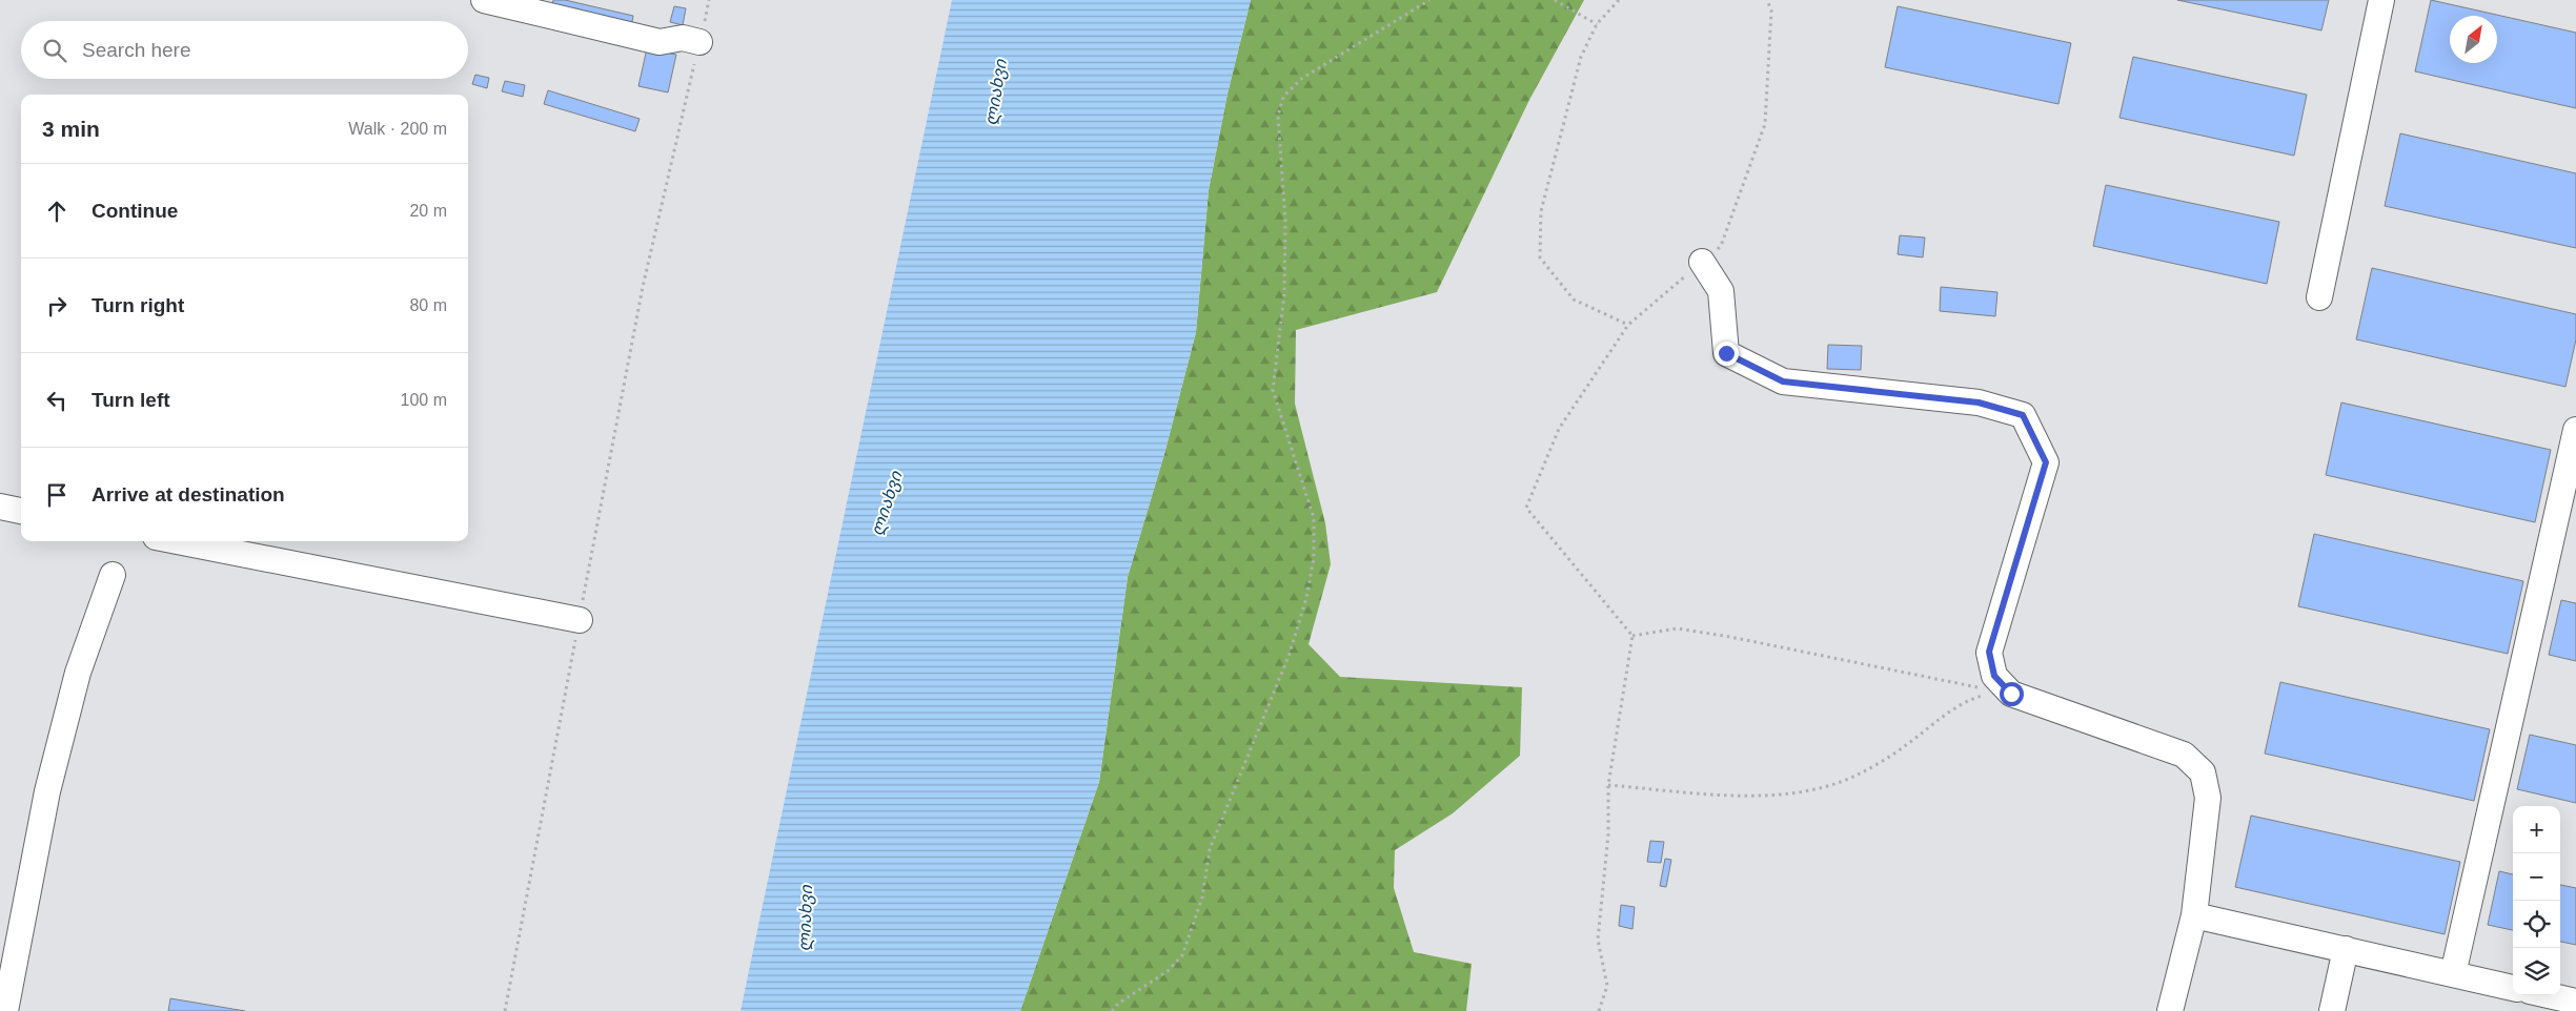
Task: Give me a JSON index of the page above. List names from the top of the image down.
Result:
{
  "water": ["ლიახვი"],
  "north": "top right",
  "page": {
    "search": "Search here",
    "heading": ["3 min", "Walk · 200 m"],
    "list": [
      ["Continue", "20 m"],
      ["Turn right", "80 m"],
      ["Turn left", "100 m"],
      "Arrive at destination"
    ],
    "map_buttons": ["+", "−"]
  }
}
